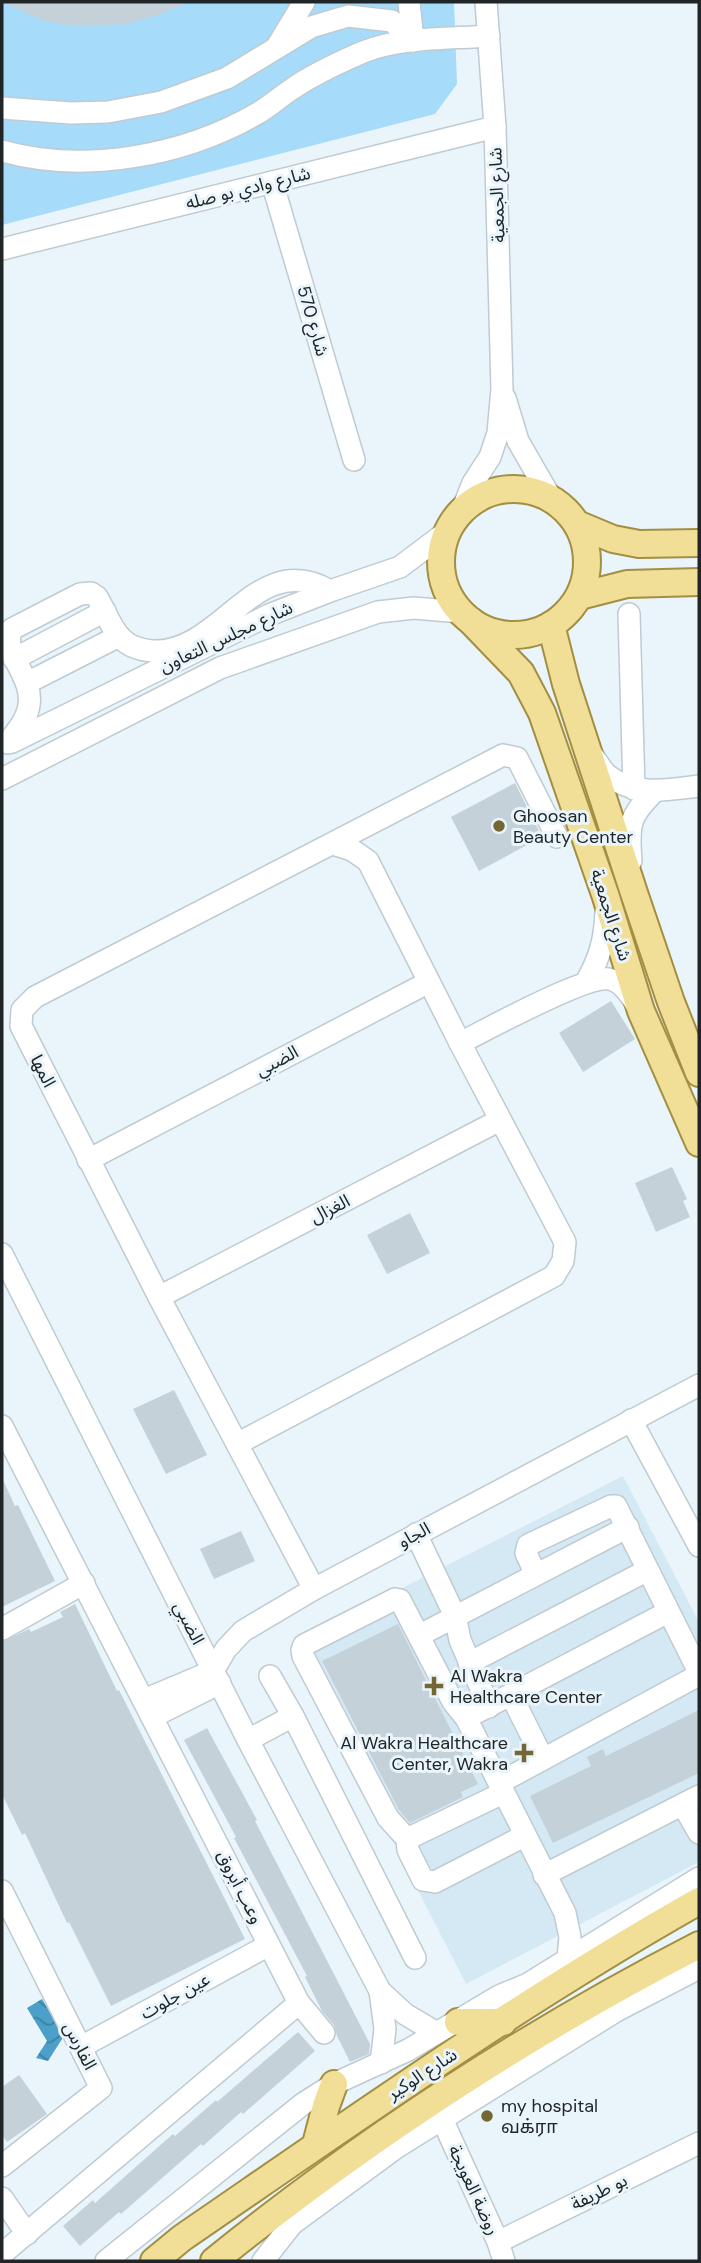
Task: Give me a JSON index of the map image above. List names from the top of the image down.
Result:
{
  "streets": {
    "main road": ["شارع الجمعية", "شارع الوكير"],
    "street": [
      "شارع وادي بو صله",
      "شارع 570",
      "شارع مجلس التعاون",
      "الضبي",
      "المها",
      "الغزال",
      "الجاو",
      "وعب أبروق",
      "عين جلوت",
      "الفارس",
      "روضة العويجة",
      "بو طريفة"
    ]
  },
  "crossings": [
    ["شارع وادي بو صله", "شارع الجمعية"],
    ["شارع وادي بو صله", "شارع 570"],
    ["شارع الجمعية", "شارع مجلس التعاون"],
    ["الضبي", "المها"],
    ["الضبي", "الجاو"],
    ["المها", "الغزال"],
    ["المها", "الجاو"],
    ["وعب أبروق", "عين جلوت"],
    ["عين جلوت", "الفارس"],
    ["روضة العويجة", "بو طريفة"]
  ],
  "places": {
    "other": ["Ghoosan Beauty Center", "my hospital வக்ரா"],
    "health": ["Al Wakra Healthcare Center", "Al Wakra Healthcare Center, Wakra"]
  }
}
